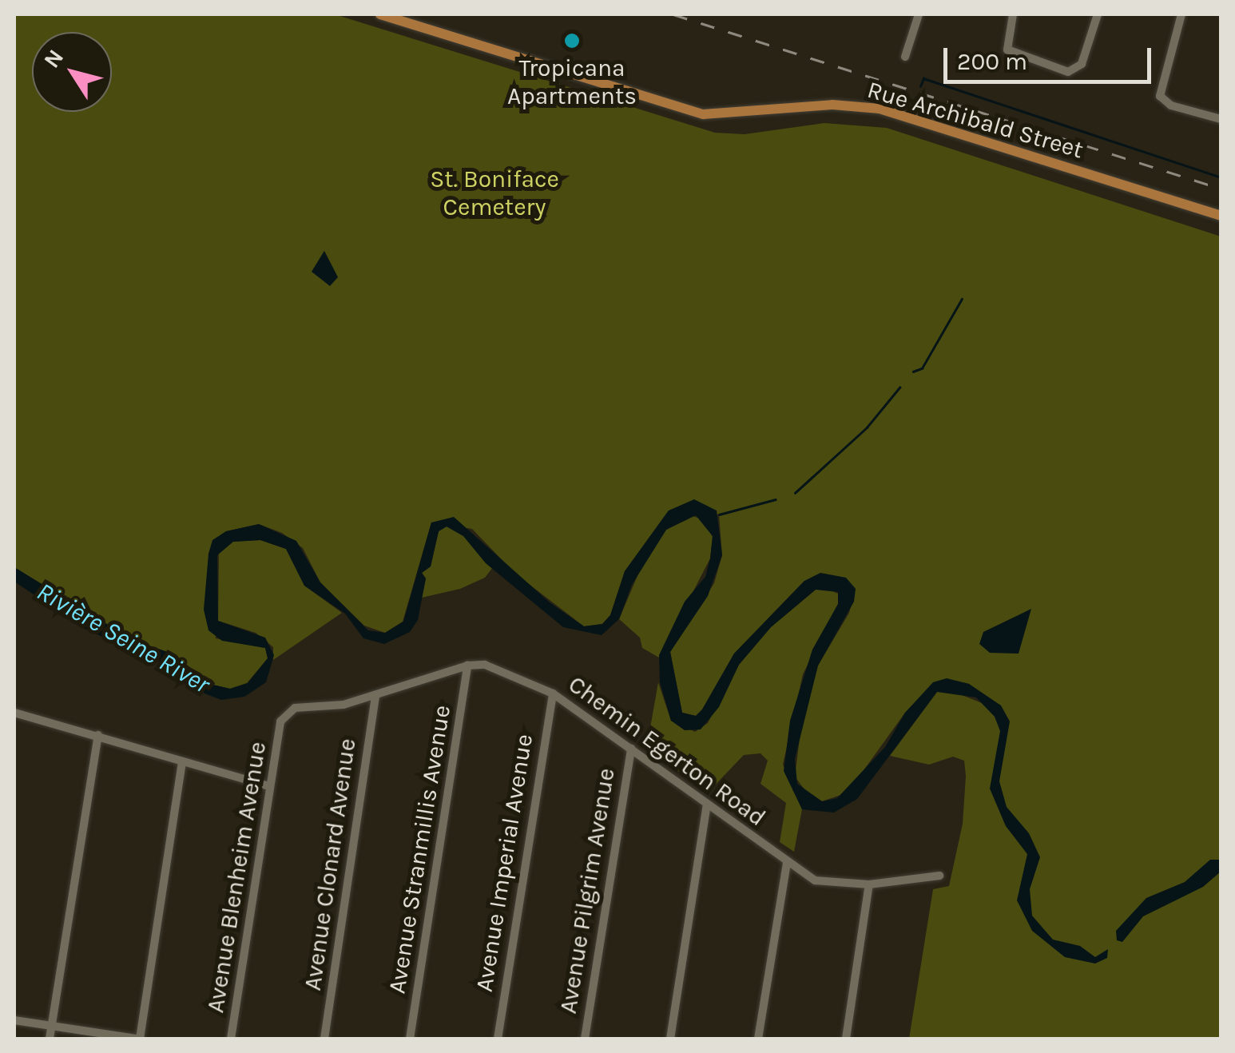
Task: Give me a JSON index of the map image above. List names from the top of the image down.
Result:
{
  "streets": {
    "main road": ["Rue Archibald Street"],
    "street": [
      "Chemin Egerton Road",
      "Avenue Stranmillis Avenue",
      "Avenue Imperial Avenue",
      "Avenue Clonard Avenue",
      "Avenue Blenheim Avenue",
      "Avenue Pilgrim Avenue"
    ]
  },
  "crossings": [
    ["Chemin Egerton Road", "Avenue Stranmillis Avenue"],
    ["Chemin Egerton Road", "Avenue Imperial Avenue"],
    ["Chemin Egerton Road", "Avenue Pilgrim Avenue"],
    ["Avenue Clonard Avenue", "Avenue Blenheim Avenue"]
  ],
  "water": ["Rivière Seine River"],
  "parks": ["St. Boniface Cemetery"],
  "places": ["Tropicana Apartments"],
  "scale_bar": "200 m",
  "north": "top left"
}
